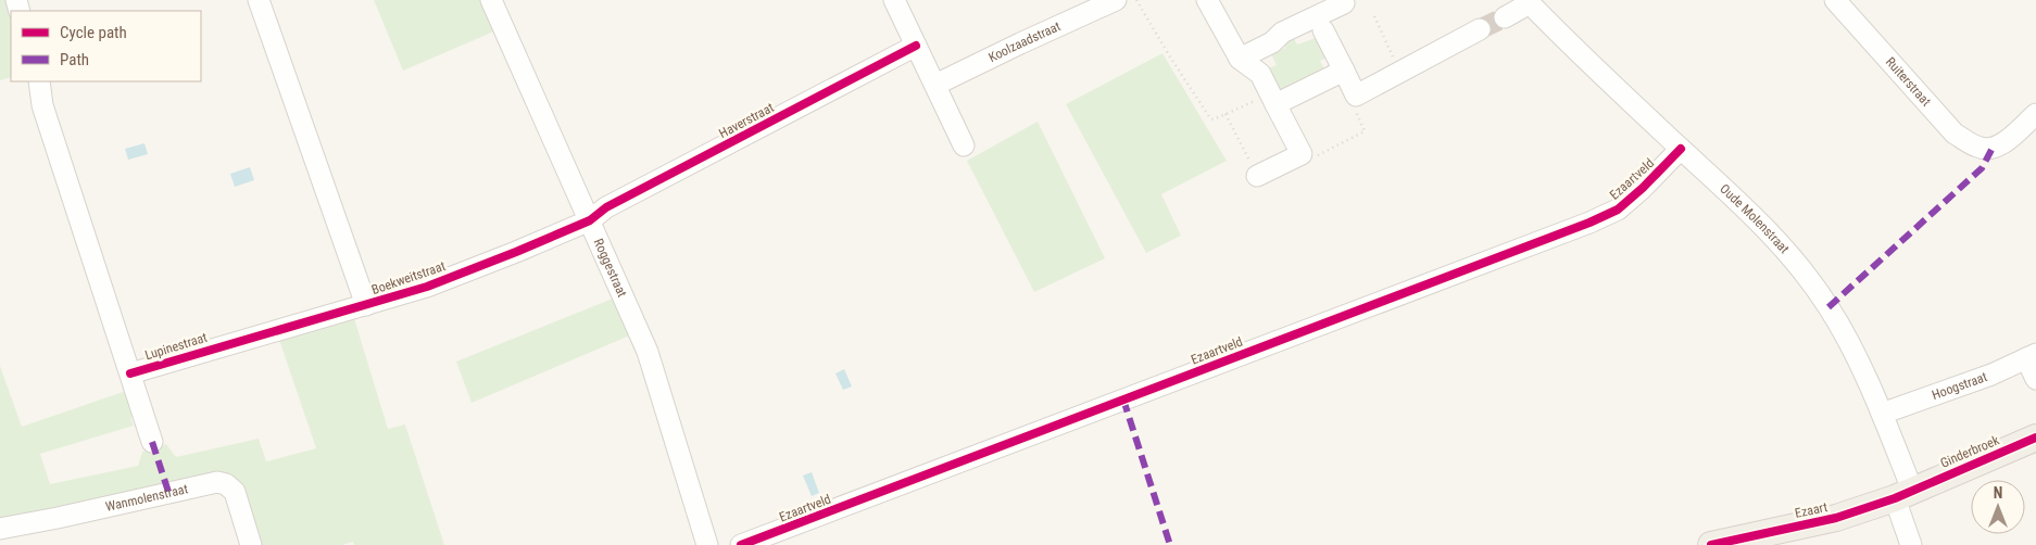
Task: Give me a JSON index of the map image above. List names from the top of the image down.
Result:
{
  "streets": {
    "main road": ["Ginderbroek", "Ezaart"],
    "street": [
      "Koolzaadstraat",
      "Ruiterstraat",
      "Haverstraat",
      "Ezaartveld",
      "Oude Molenstraat",
      "Roggestraat",
      "Boekweitstraat",
      "Lupinestraat",
      "Hoogstraat",
      "Wanmolenstraat"
    ]
  },
  "crossings": [
    ["Haverstraat", "Roggestraat"],
    ["Haverstraat", "Boekweitstraat"],
    ["Ezaartveld", "Oude Molenstraat"],
    ["Oude Molenstraat", "Hoogstraat"],
    ["Oude Molenstraat", "Ginderbroek"],
    ["Oude Molenstraat", "Ezaart"],
    ["Roggestraat", "Boekweitstraat"],
    ["Boekweitstraat", "Lupinestraat"],
    ["Ginderbroek", "Ezaart"]
  ],
  "legend": ["Cycle path", "Path"],
  "north": "top"
}
